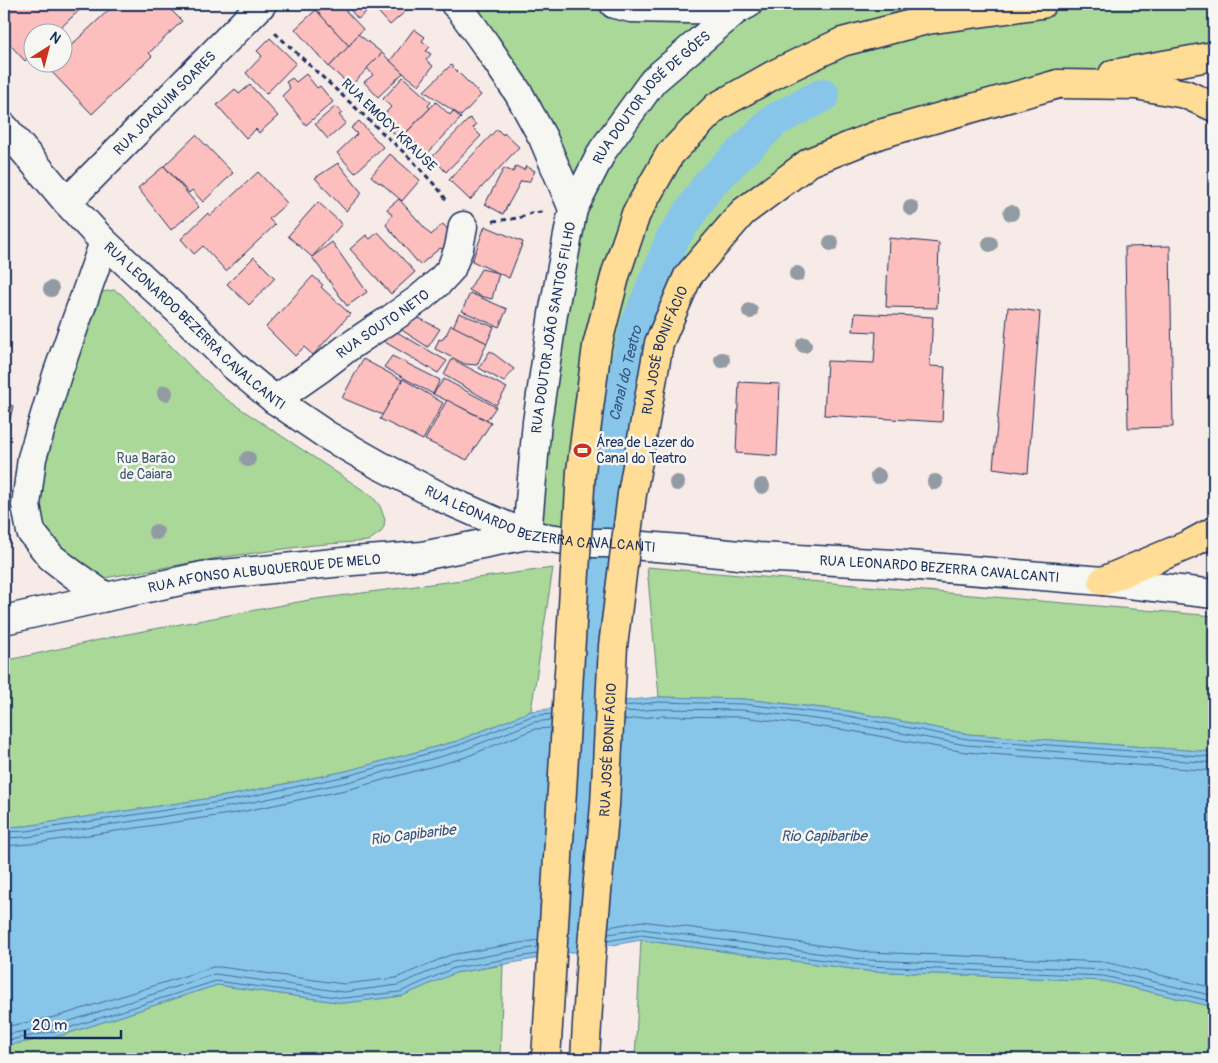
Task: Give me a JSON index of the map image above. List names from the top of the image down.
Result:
{
  "streets": {
    "main road": ["RUA JOSÉ BONIFÁCIO"],
    "street": [
      "RUA DOUTOR JOSÉ DE GÓES",
      "RUA JOAQUIM SOARES",
      "RUA SOUTO NETO",
      "RUA LEONARDO BEZERRA CAVALCANTI",
      "RUA DOUTOR JOÃO SANTOS FILHO",
      "RUA AFONSO ALBUQUERQUE DE MELO"
    ],
    "path": ["RUA EMOCY KRAUSE"]
  },
  "crossings": [
    ["RUA DOUTOR JOSÉ DE GÓES", "RUA DOUTOR JOÃO SANTOS FILHO"],
    ["RUA JOAQUIM SOARES", "RUA EMOCY KRAUSE"],
    ["RUA JOAQUIM SOARES", "RUA LEONARDO BEZERRA CAVALCANTI"],
    ["RUA EMOCY KRAUSE", "RUA SOUTO NETO"],
    ["RUA SOUTO NETO", "RUA LEONARDO BEZERRA CAVALCANTI"],
    ["RUA LEONARDO BEZERRA CAVALCANTI", "RUA DOUTOR JOÃO SANTOS FILHO"],
    ["RUA LEONARDO BEZERRA CAVALCANTI", "RUA AFONSO ALBUQUERQUE DE MELO"],
    ["RUA DOUTOR JOÃO SANTOS FILHO", "RUA AFONSO ALBUQUERQUE DE MELO"]
  ],
  "water": ["Canal do Teatro", "Rio Capibaribe"],
  "parks": ["Rua Barão de Caiara"],
  "places": {
    "sports": ["Área de Lazer do Canal do Teatro"]
  },
  "scale_bar": "20 m",
  "north": "top right"
}
